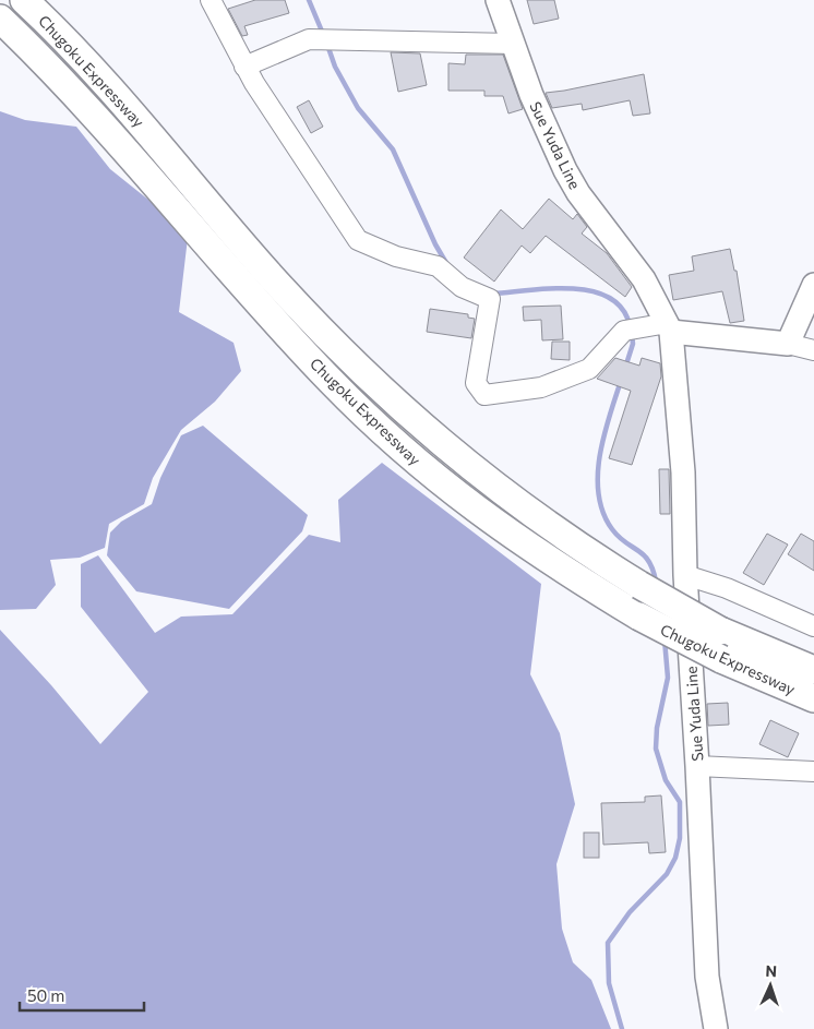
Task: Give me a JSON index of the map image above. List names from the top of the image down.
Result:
{
  "streets": {
    "highway": ["Chugoku Expressway"],
    "main road": ["Sue Yuda Line"]
  },
  "scale_bar": "50 m",
  "north": "top"
}
